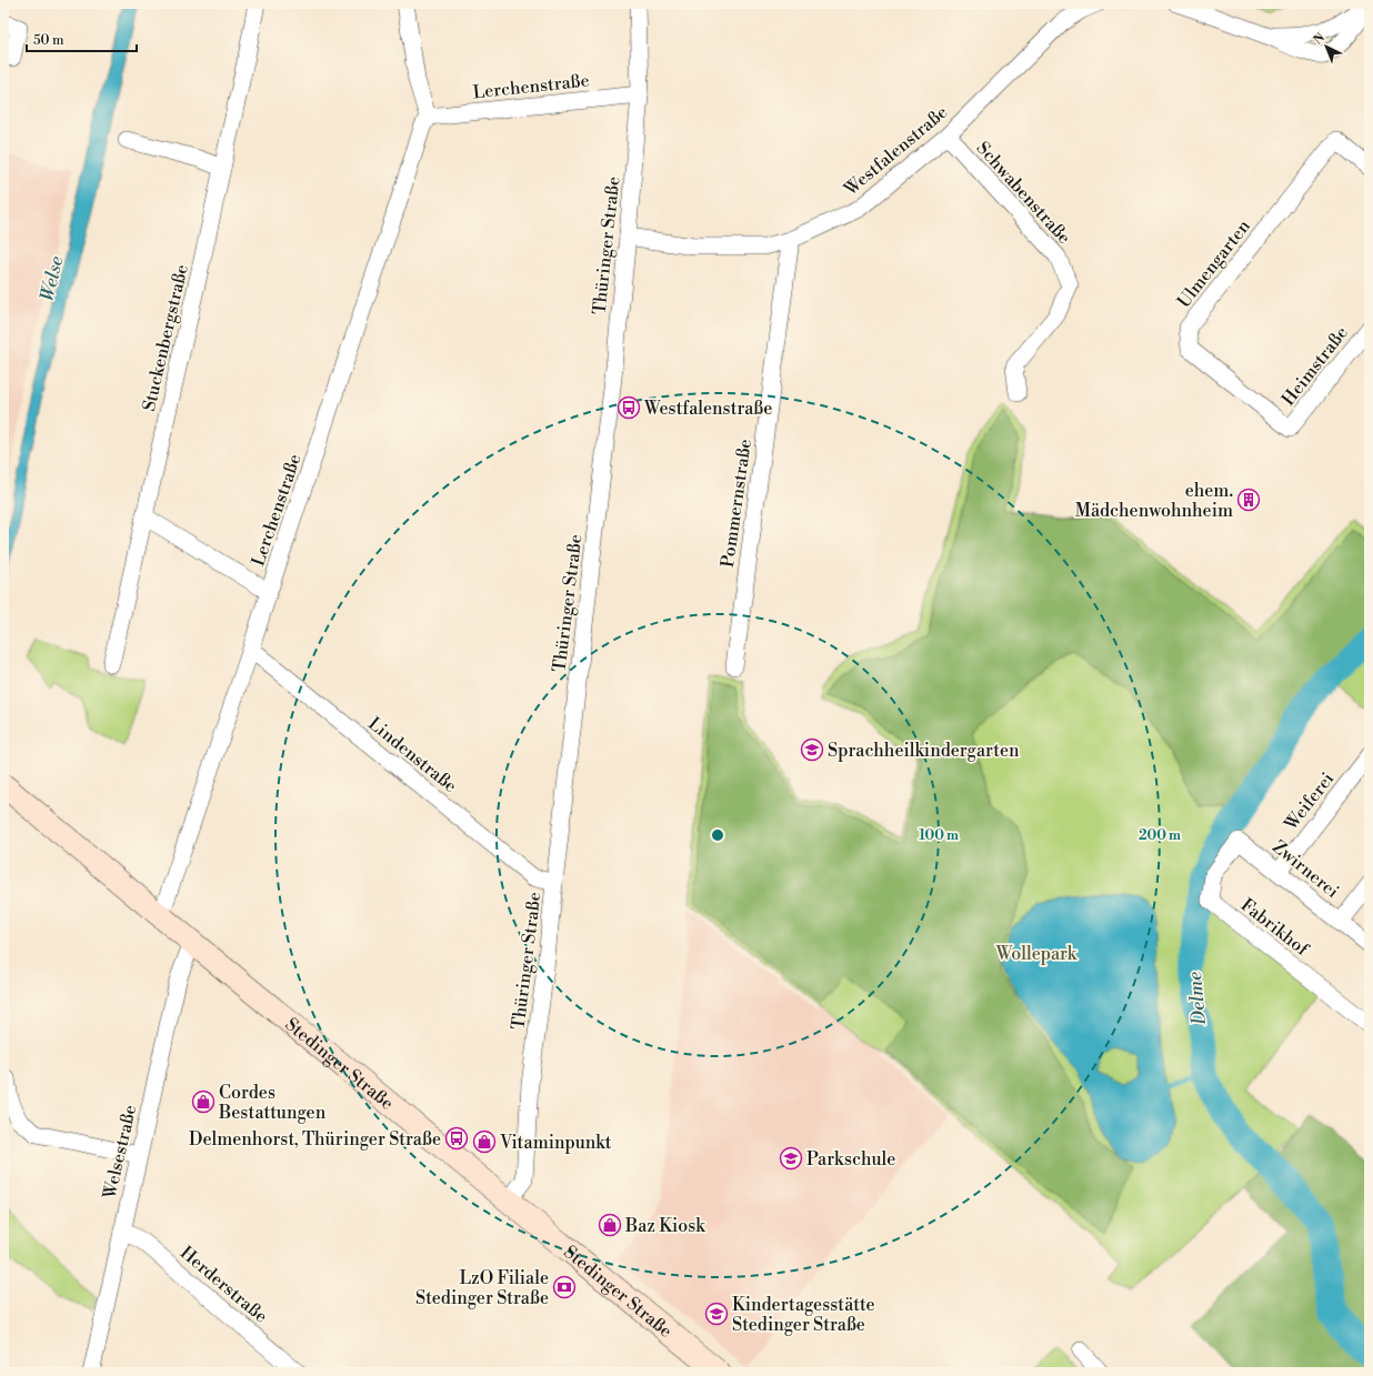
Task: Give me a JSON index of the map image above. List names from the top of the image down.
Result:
{
  "streets": {
    "main road": ["Stedinger Straße"],
    "street": [
      "Lerchenstraße",
      "Westfalenstraße",
      "Schwabenstraße",
      "Thüringer Straße",
      "Ulmengarten",
      "Stuckenbergstraße",
      "Heimstraße",
      "Pommernstraße",
      "Lindenstraße",
      "Weiferei",
      "Zwirnerei",
      "Fabrikhof",
      "Welsestraße",
      "Herderstraße"
    ]
  },
  "crossings": [
    ["Lerchenstraße", "Thüringer Straße"],
    ["Lerchenstraße", "Lindenstraße"],
    ["Lerchenstraße", "Stedinger Straße"],
    ["Westfalenstraße", "Schwabenstraße"],
    ["Westfalenstraße", "Thüringer Straße"],
    ["Westfalenstraße", "Pommernstraße"],
    ["Thüringer Straße", "Lindenstraße"],
    ["Thüringer Straße", "Stedinger Straße"],
    ["Ulmengarten", "Heimstraße"],
    ["Weiferei", "Zwirnerei"],
    ["Zwirnerei", "Fabrikhof"],
    ["Stedinger Straße", "Welsestraße"],
    ["Welsestraße", "Herderstraße"]
  ],
  "water": ["Welse", "Delme"],
  "parks": ["Wollepark"],
  "places": {
    "bus stop": ["Westfalenstraße", "Delmenhorst, Thüringer Straße"],
    "building": ["ehem. Mädchenwohnheim"],
    "school or university": ["Sprachheilkindergarten", "Parkschule", "Kindertagesstätte Stedinger Straße"],
    "shop": ["Cordes Bestattungen", "Vitaminpunkt", "Baz Kiosk"],
    "bank": ["LzO Filiale Stedinger Straße"]
  },
  "scale_bar": "50 m",
  "north": "top left",
  "rings": ["100 m", "200 m"]
}
